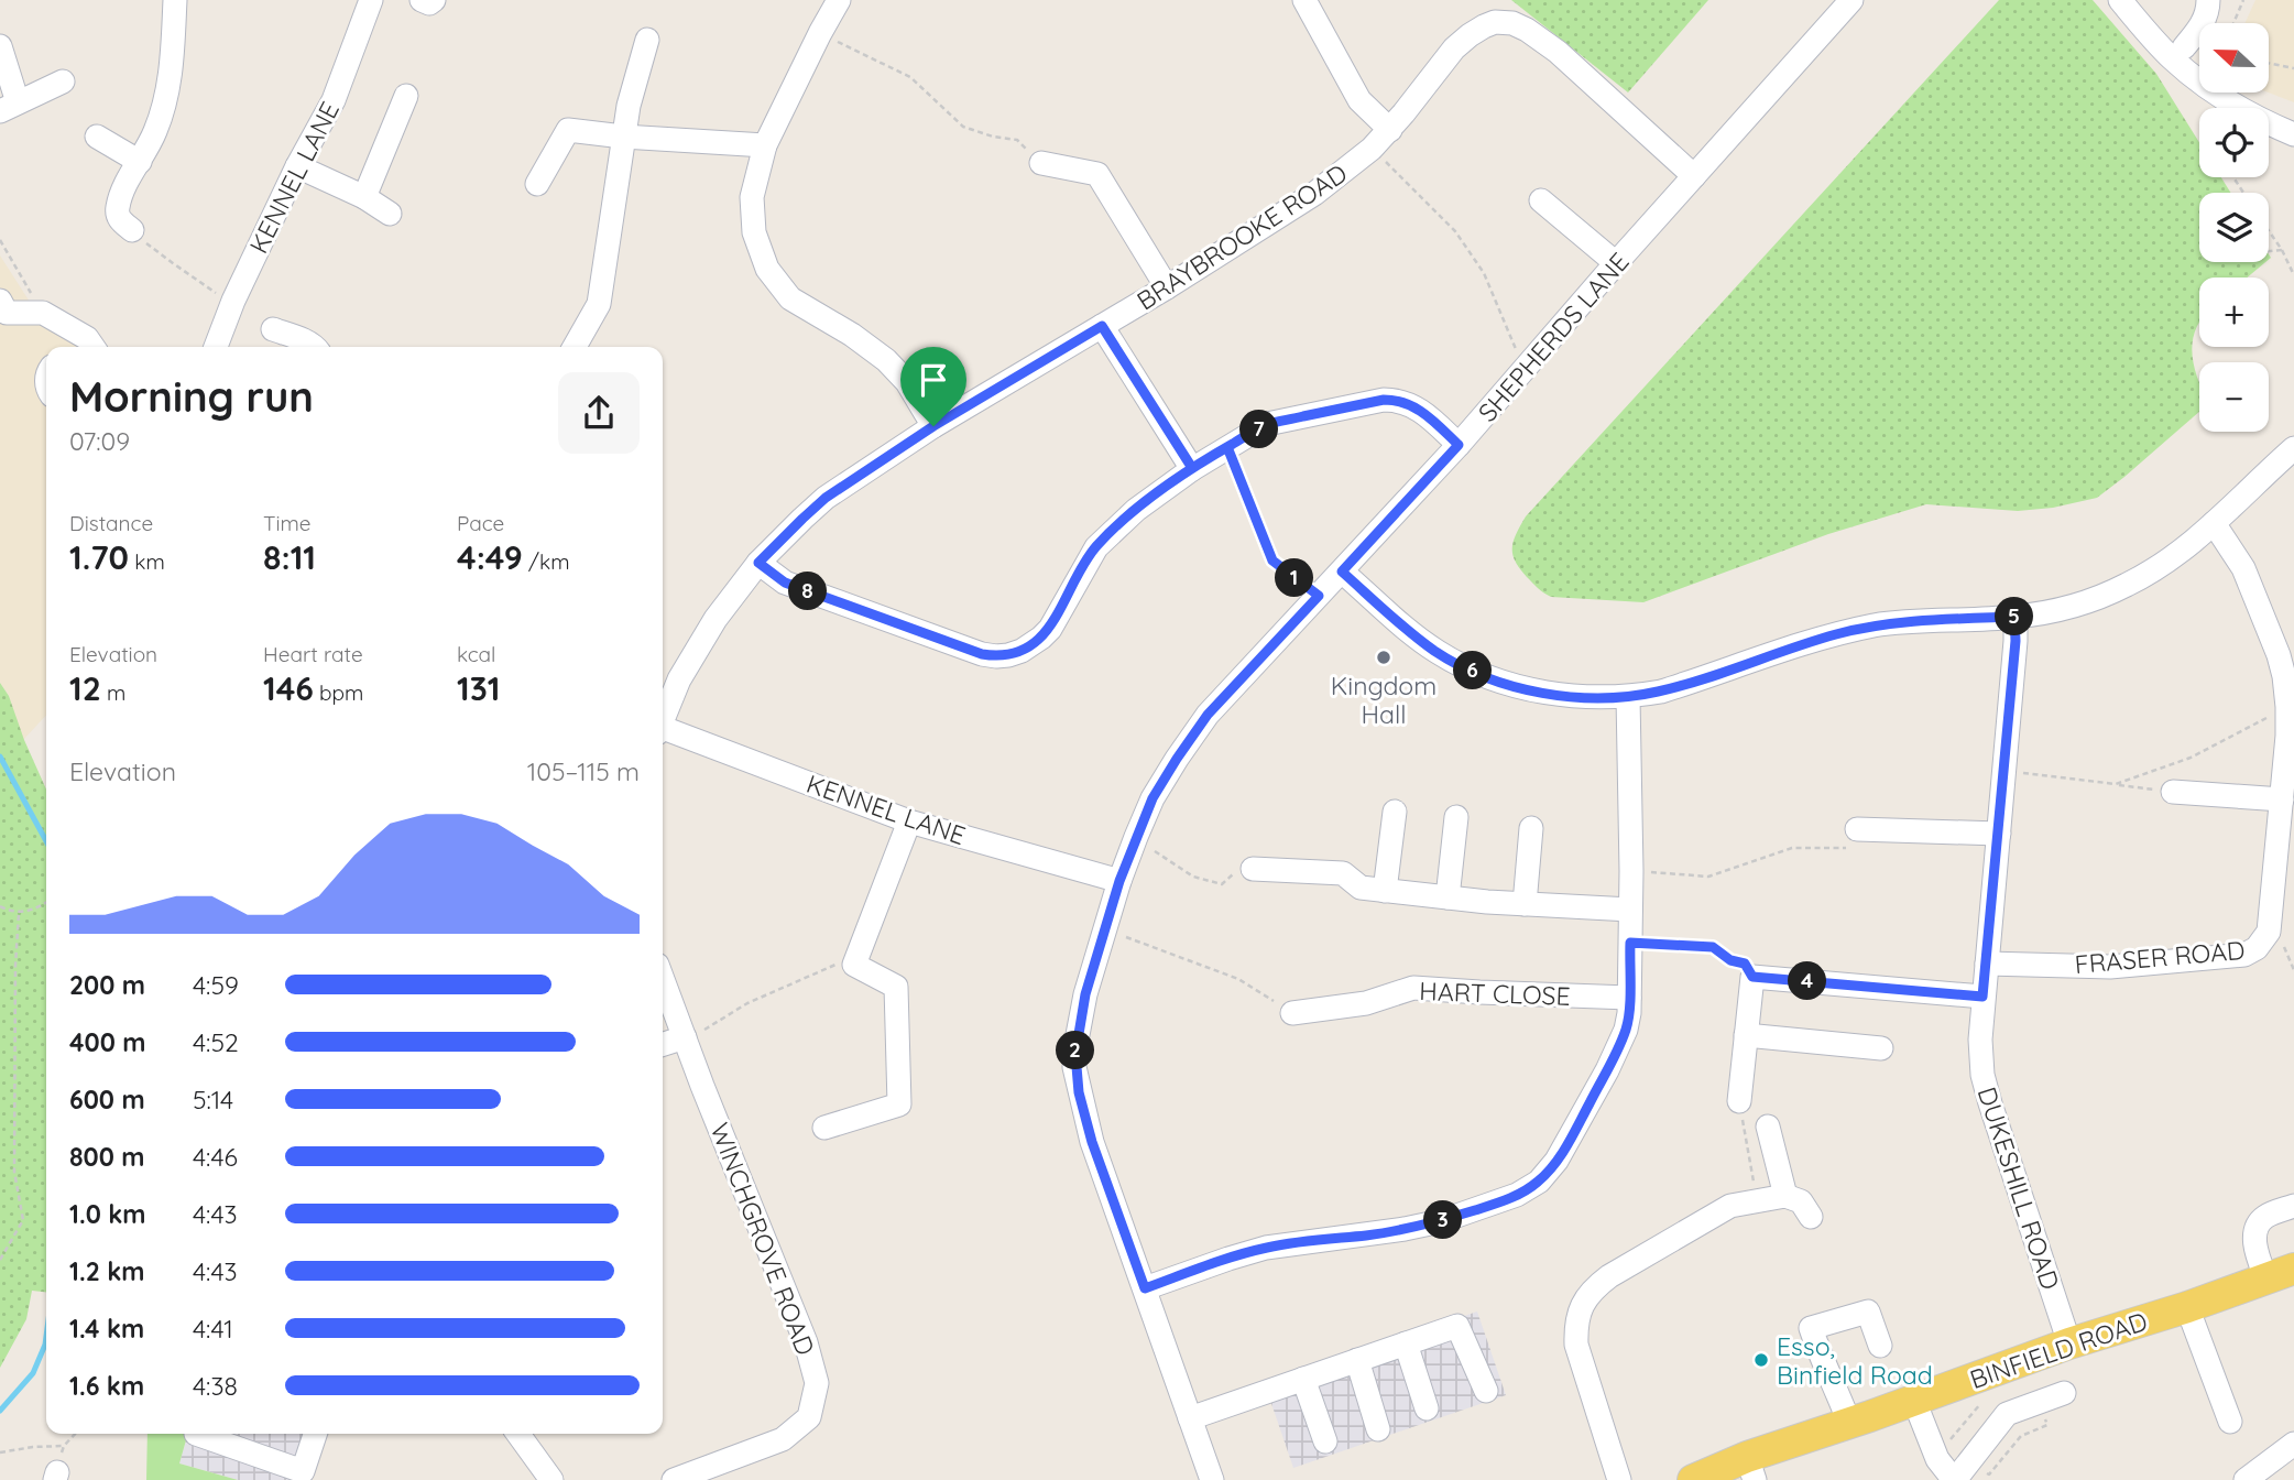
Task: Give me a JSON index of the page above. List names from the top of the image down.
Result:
{
  "streets": {
    "main road": ["BINFIELD ROAD"],
    "street": [
      "KENNEL LANE",
      "BRAYBROOKE ROAD",
      "SHEPHERDS LANE",
      "FRASER ROAD",
      "HART CLOSE",
      "DUKESHILL ROAD",
      "WINCHGROVE ROAD"
    ]
  },
  "crossings": [
    ["KENNEL LANE", "SHEPHERDS LANE"],
    ["BRAYBROOKE ROAD", "SHEPHERDS LANE"],
    ["FRASER ROAD", "DUKESHILL ROAD"],
    ["DUKESHILL ROAD", "BINFIELD ROAD"]
  ],
  "places": ["Kingdom Hall", "Esso, Binfield Road"],
  "north": "left",
  "page": {
    "map_buttons": ["+", "−"],
    "heading": ["Morning run", "07:09"],
    "pins": [
      "7",
      "1",
      "8",
      "5",
      "6",
      "4",
      "2",
      "3"
    ],
    "stats": [
      ["Distance", "1.70 km"],
      ["Time", "8:11"],
      ["Pace", "4:49 /km"],
      ["Elevation", "12 m"],
      ["Heart rate", "146 bpm"],
      ["kcal", "131"]
    ],
    "chart": ["Elevation", "105–115 m"],
    "list": [
      {
        "name": "200 m",
        "note": "4:59"
      },
      {
        "name": "400 m",
        "note": "4:52"
      },
      {
        "name": "600 m",
        "note": "5:14"
      },
      {
        "name": "800 m",
        "note": "4:46"
      },
      {
        "name": "1.0 km",
        "note": "4:43"
      },
      {
        "name": "1.2 km",
        "note": "4:43"
      },
      {
        "name": "1.4 km",
        "note": "4:41"
      },
      {
        "name": "1.6 km",
        "note": "4:38"
      }
    ]
  }
}
